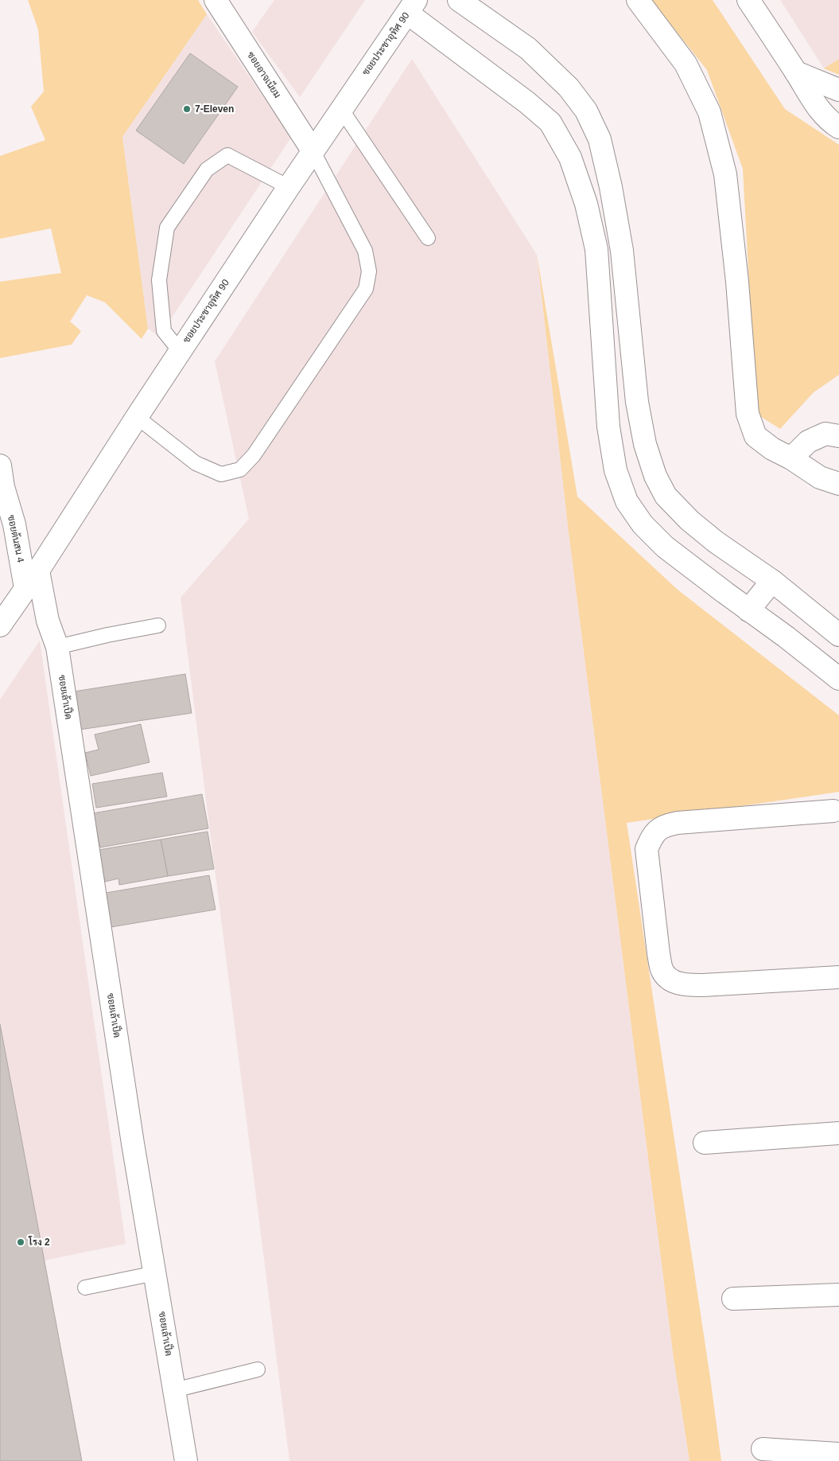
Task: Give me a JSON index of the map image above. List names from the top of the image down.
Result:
{
  "streets": {
    "street": [
      "ซอยประชาอุทิศ 90",
      "ซอยอาจเนียม",
      "ซอยต้นสน 4",
      "ซอยเล้าเป็ด"
    ]
  },
  "crossings": [
    ["ซอยประชาอุทิศ 90", "ซอยอาจเนียม"],
    ["ซอยประชาอุทิศ 90", "ซอยต้นสน 4"],
    ["ซอยประชาอุทิศ 90", "ซอยเล้าเป็ด"]
  ],
  "places": ["7-Eleven", "โรง 2"]
}
